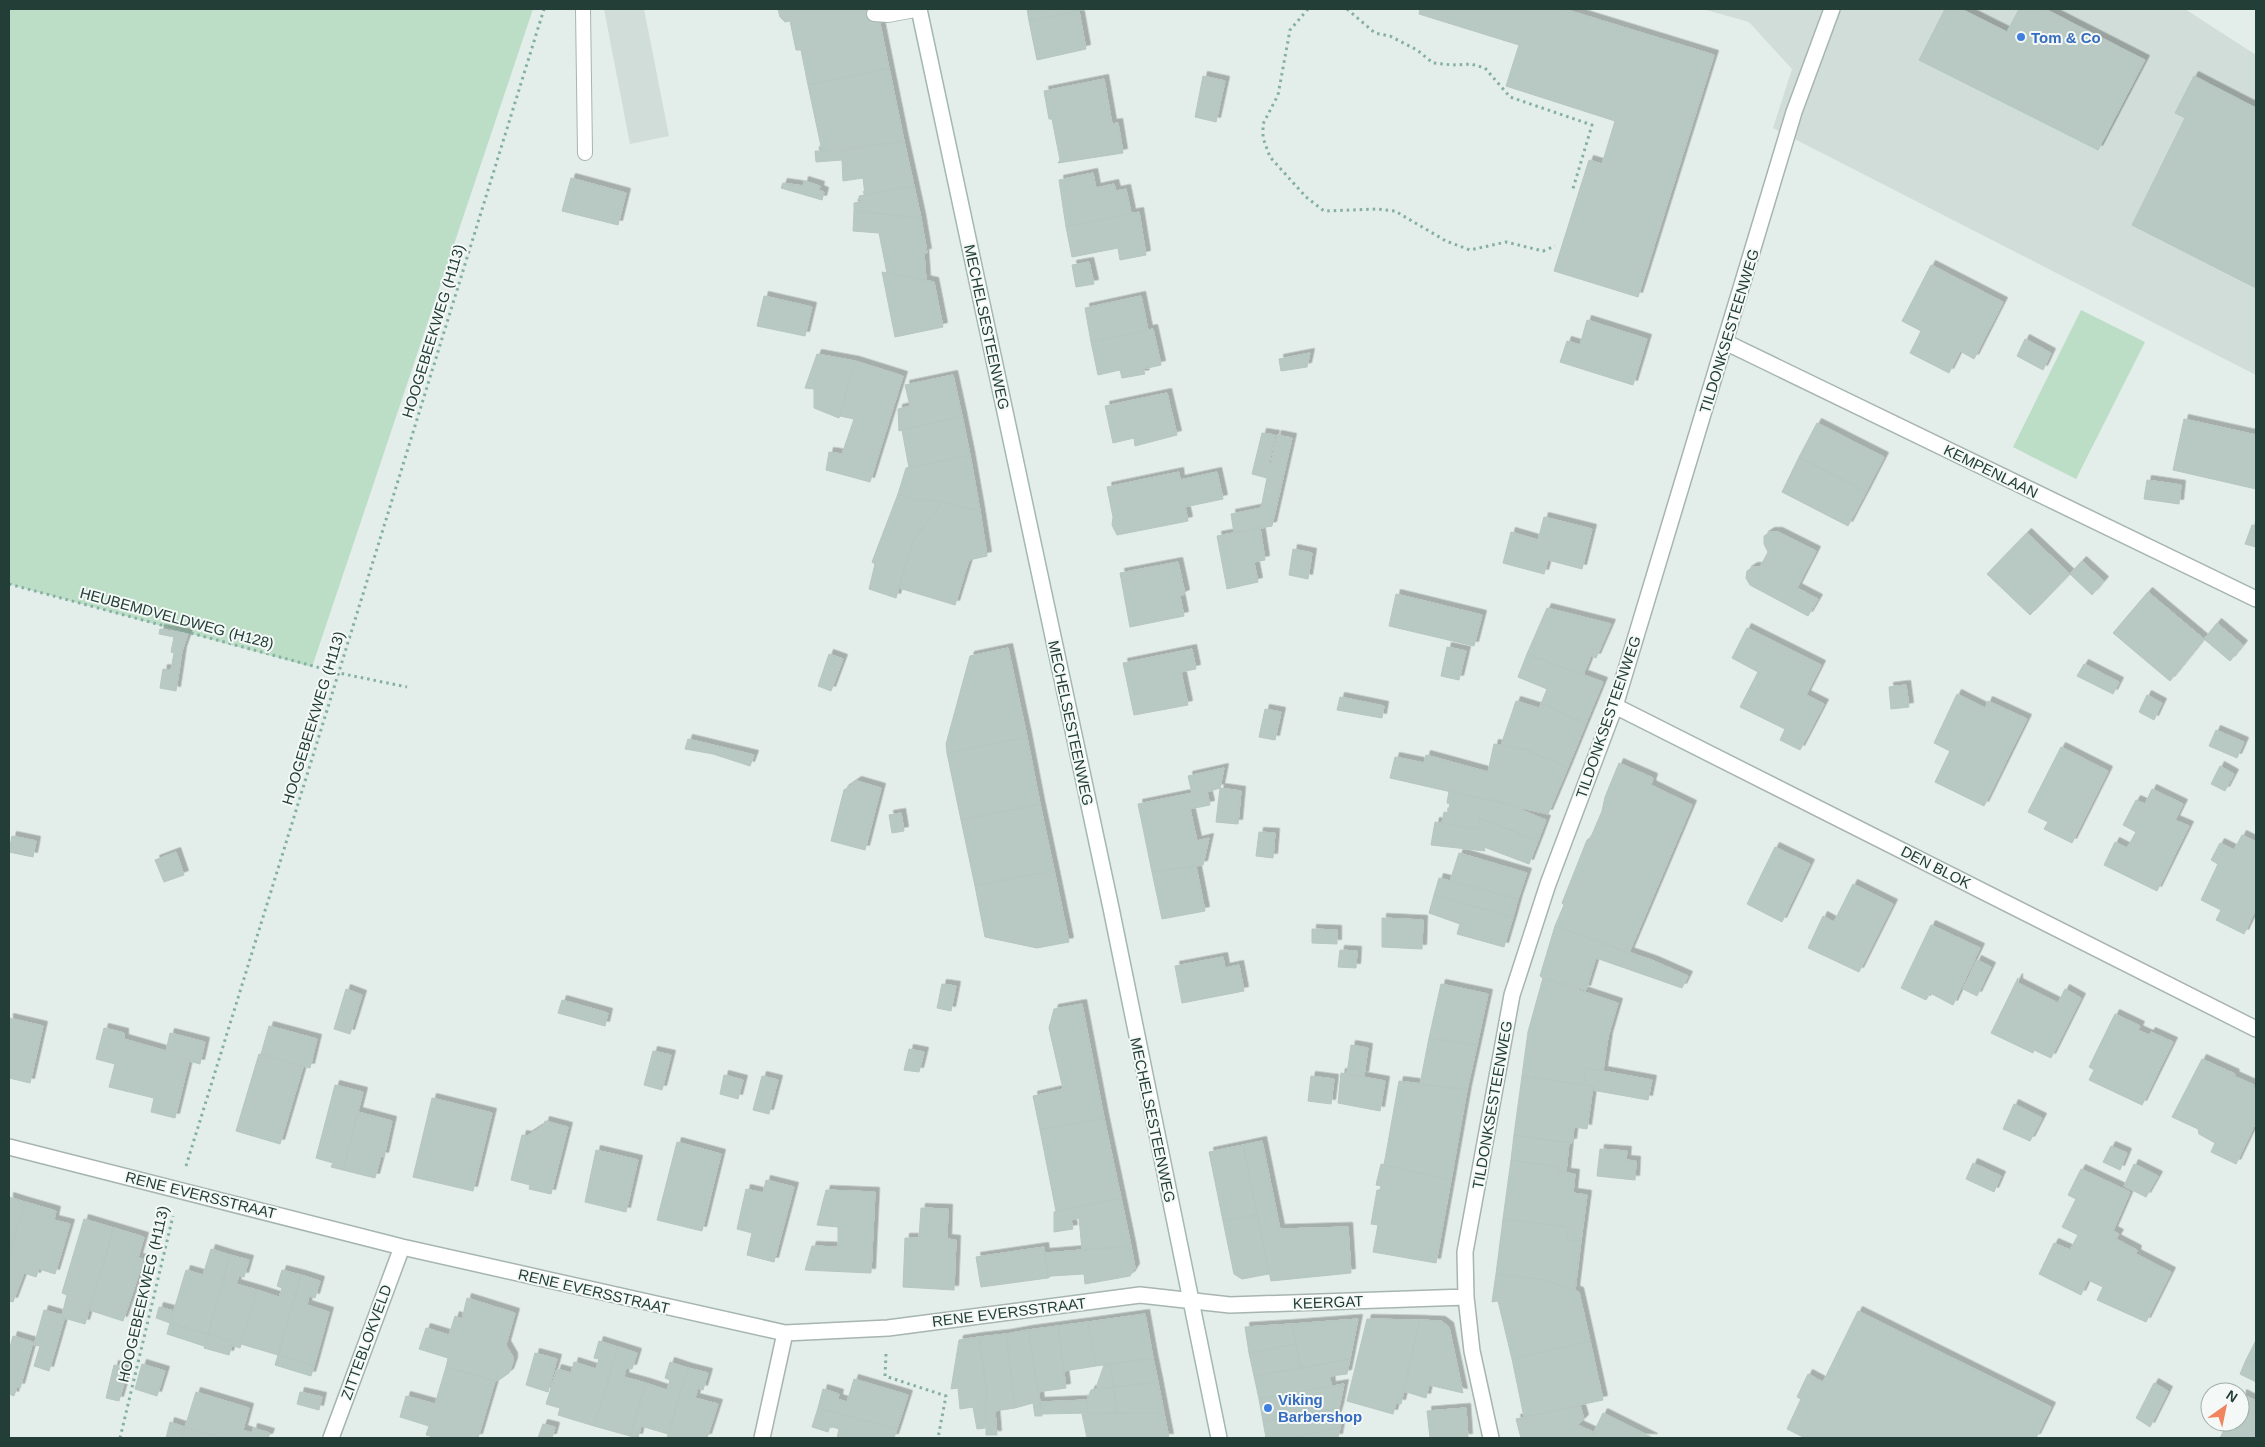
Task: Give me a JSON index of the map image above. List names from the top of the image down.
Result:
{
  "streets": {
    "street": [
      "MECHELSESTEENWEG",
      "TILDONKSESTEENWEG",
      "KEMPENLAAN",
      "DEN BLOK",
      "RENE EVERSSTRAAT",
      "KEERGAT",
      "ZITTEBLOKVELD"
    ],
    "path": ["HOOGEBEEKWEG (H113)", "HEUBEMDVELDWEG (H128)"]
  },
  "crossings": [
    ["MECHELSESTEENWEG", "RENE EVERSSTRAAT"],
    ["MECHELSESTEENWEG", "KEERGAT"],
    ["HOOGEBEEKWEG (H113)", "HEUBEMDVELDWEG (H128)"],
    ["HOOGEBEEKWEG (H113)", "RENE EVERSSTRAAT"],
    ["TILDONKSESTEENWEG", "KEMPENLAAN"],
    ["TILDONKSESTEENWEG", "DEN BLOK"],
    ["TILDONKSESTEENWEG", "KEERGAT"],
    ["RENE EVERSSTRAAT", "KEERGAT"],
    ["RENE EVERSSTRAAT", "ZITTEBLOKVELD"]
  ],
  "places": ["Tom & Co", "Viking Barbershop"],
  "north": "top right"
}
